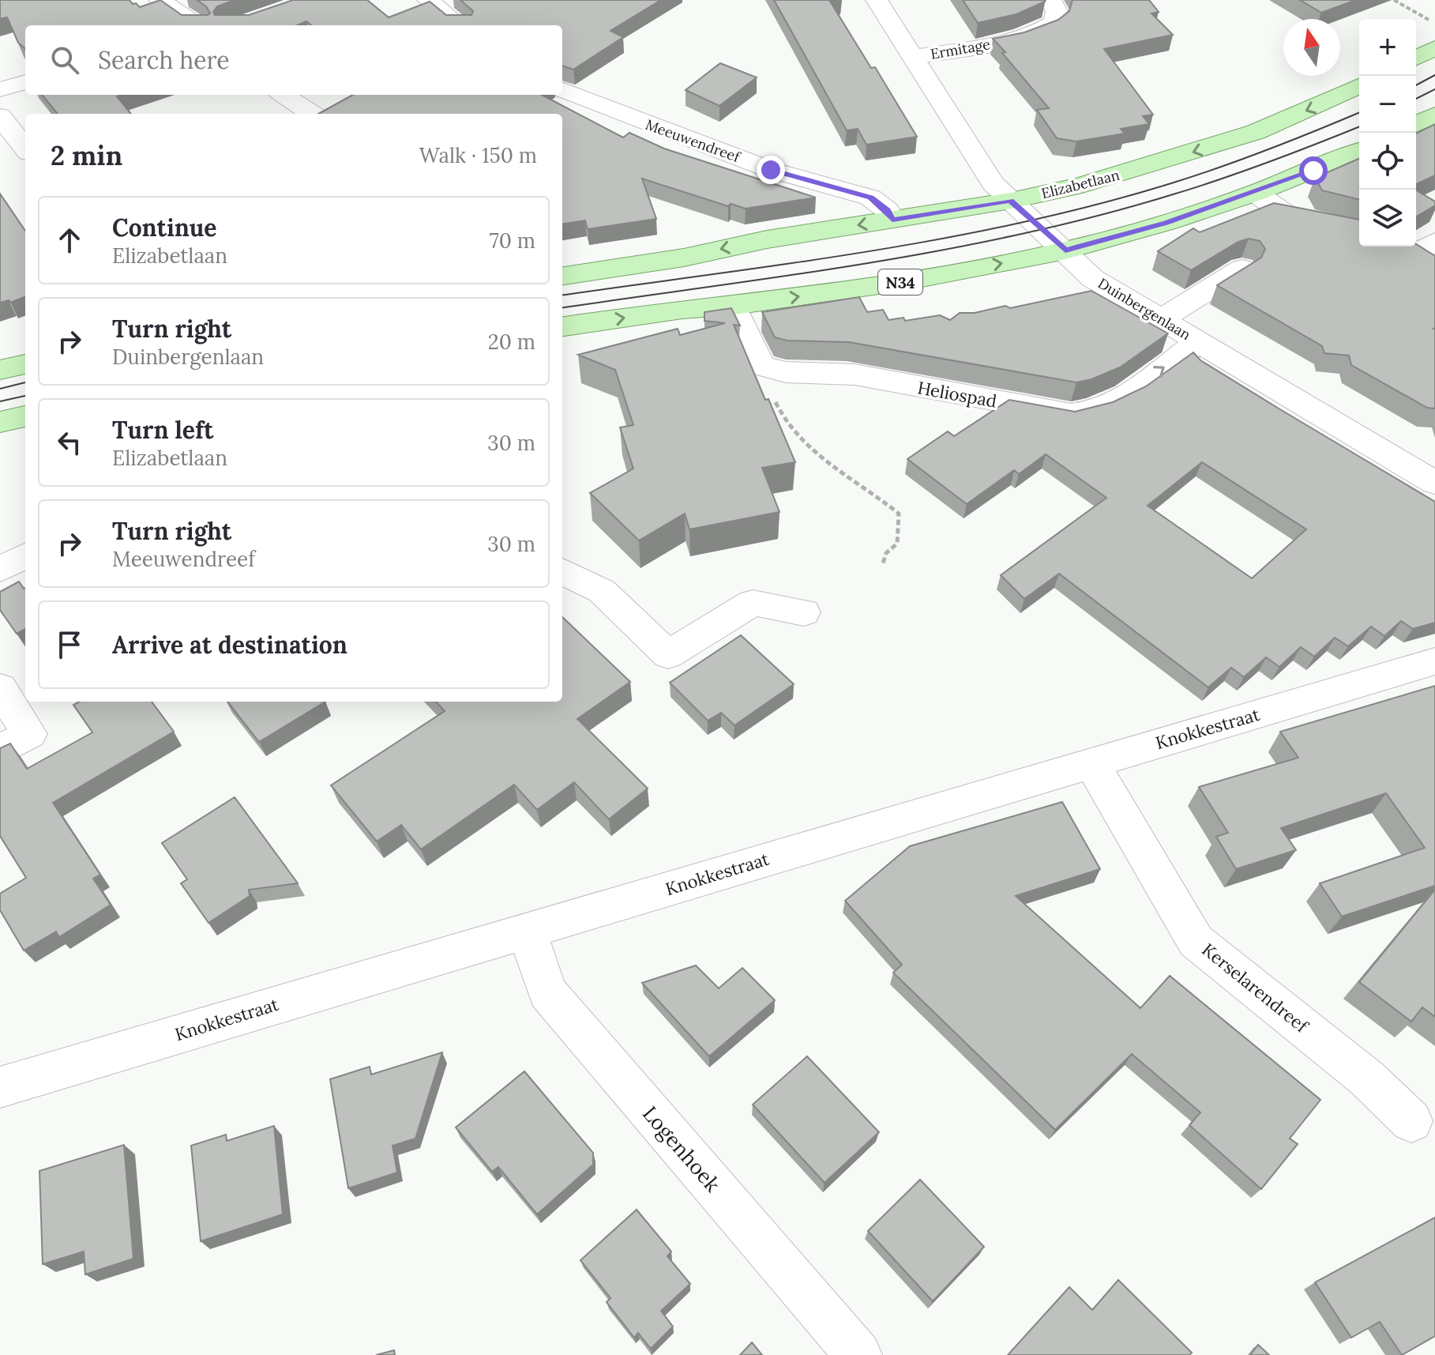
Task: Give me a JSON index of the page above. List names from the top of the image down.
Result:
{
  "streets": {
    "main road": ["Elizabetlaan", "N34"],
    "street": [
      "Ermitage",
      "Meeuwendreef",
      "Duinbergenlaan",
      "Heliospad",
      "Knokkestraat",
      "Kerselarendreef",
      "Logenhoek"
    ]
  },
  "crossings": [
    ["Ermitage", "Duinbergenlaan"],
    ["Meeuwendreef", "Elizabetlaan"],
    ["Elizabetlaan", "Duinbergenlaan"],
    ["N34", "Duinbergenlaan"],
    ["Duinbergenlaan", "Heliospad"],
    ["Knokkestraat", "Kerselarendreef"],
    ["Knokkestraat", "Logenhoek"]
  ],
  "one_way": ["Heliospad"],
  "north": "top",
  "page": {
    "map_buttons": ["+", "−"],
    "search": "Search here",
    "heading": ["2 min", "Walk · 150 m"],
    "list": [
      ["Continue", "Elizabetlaan", "70 m"],
      ["Turn right", "Duinbergenlaan", "20 m"],
      ["Turn left", "Elizabetlaan", "30 m"],
      ["Turn right", "Meeuwendreef", "30 m"],
      "Arrive at destination"
    ]
  }
}
